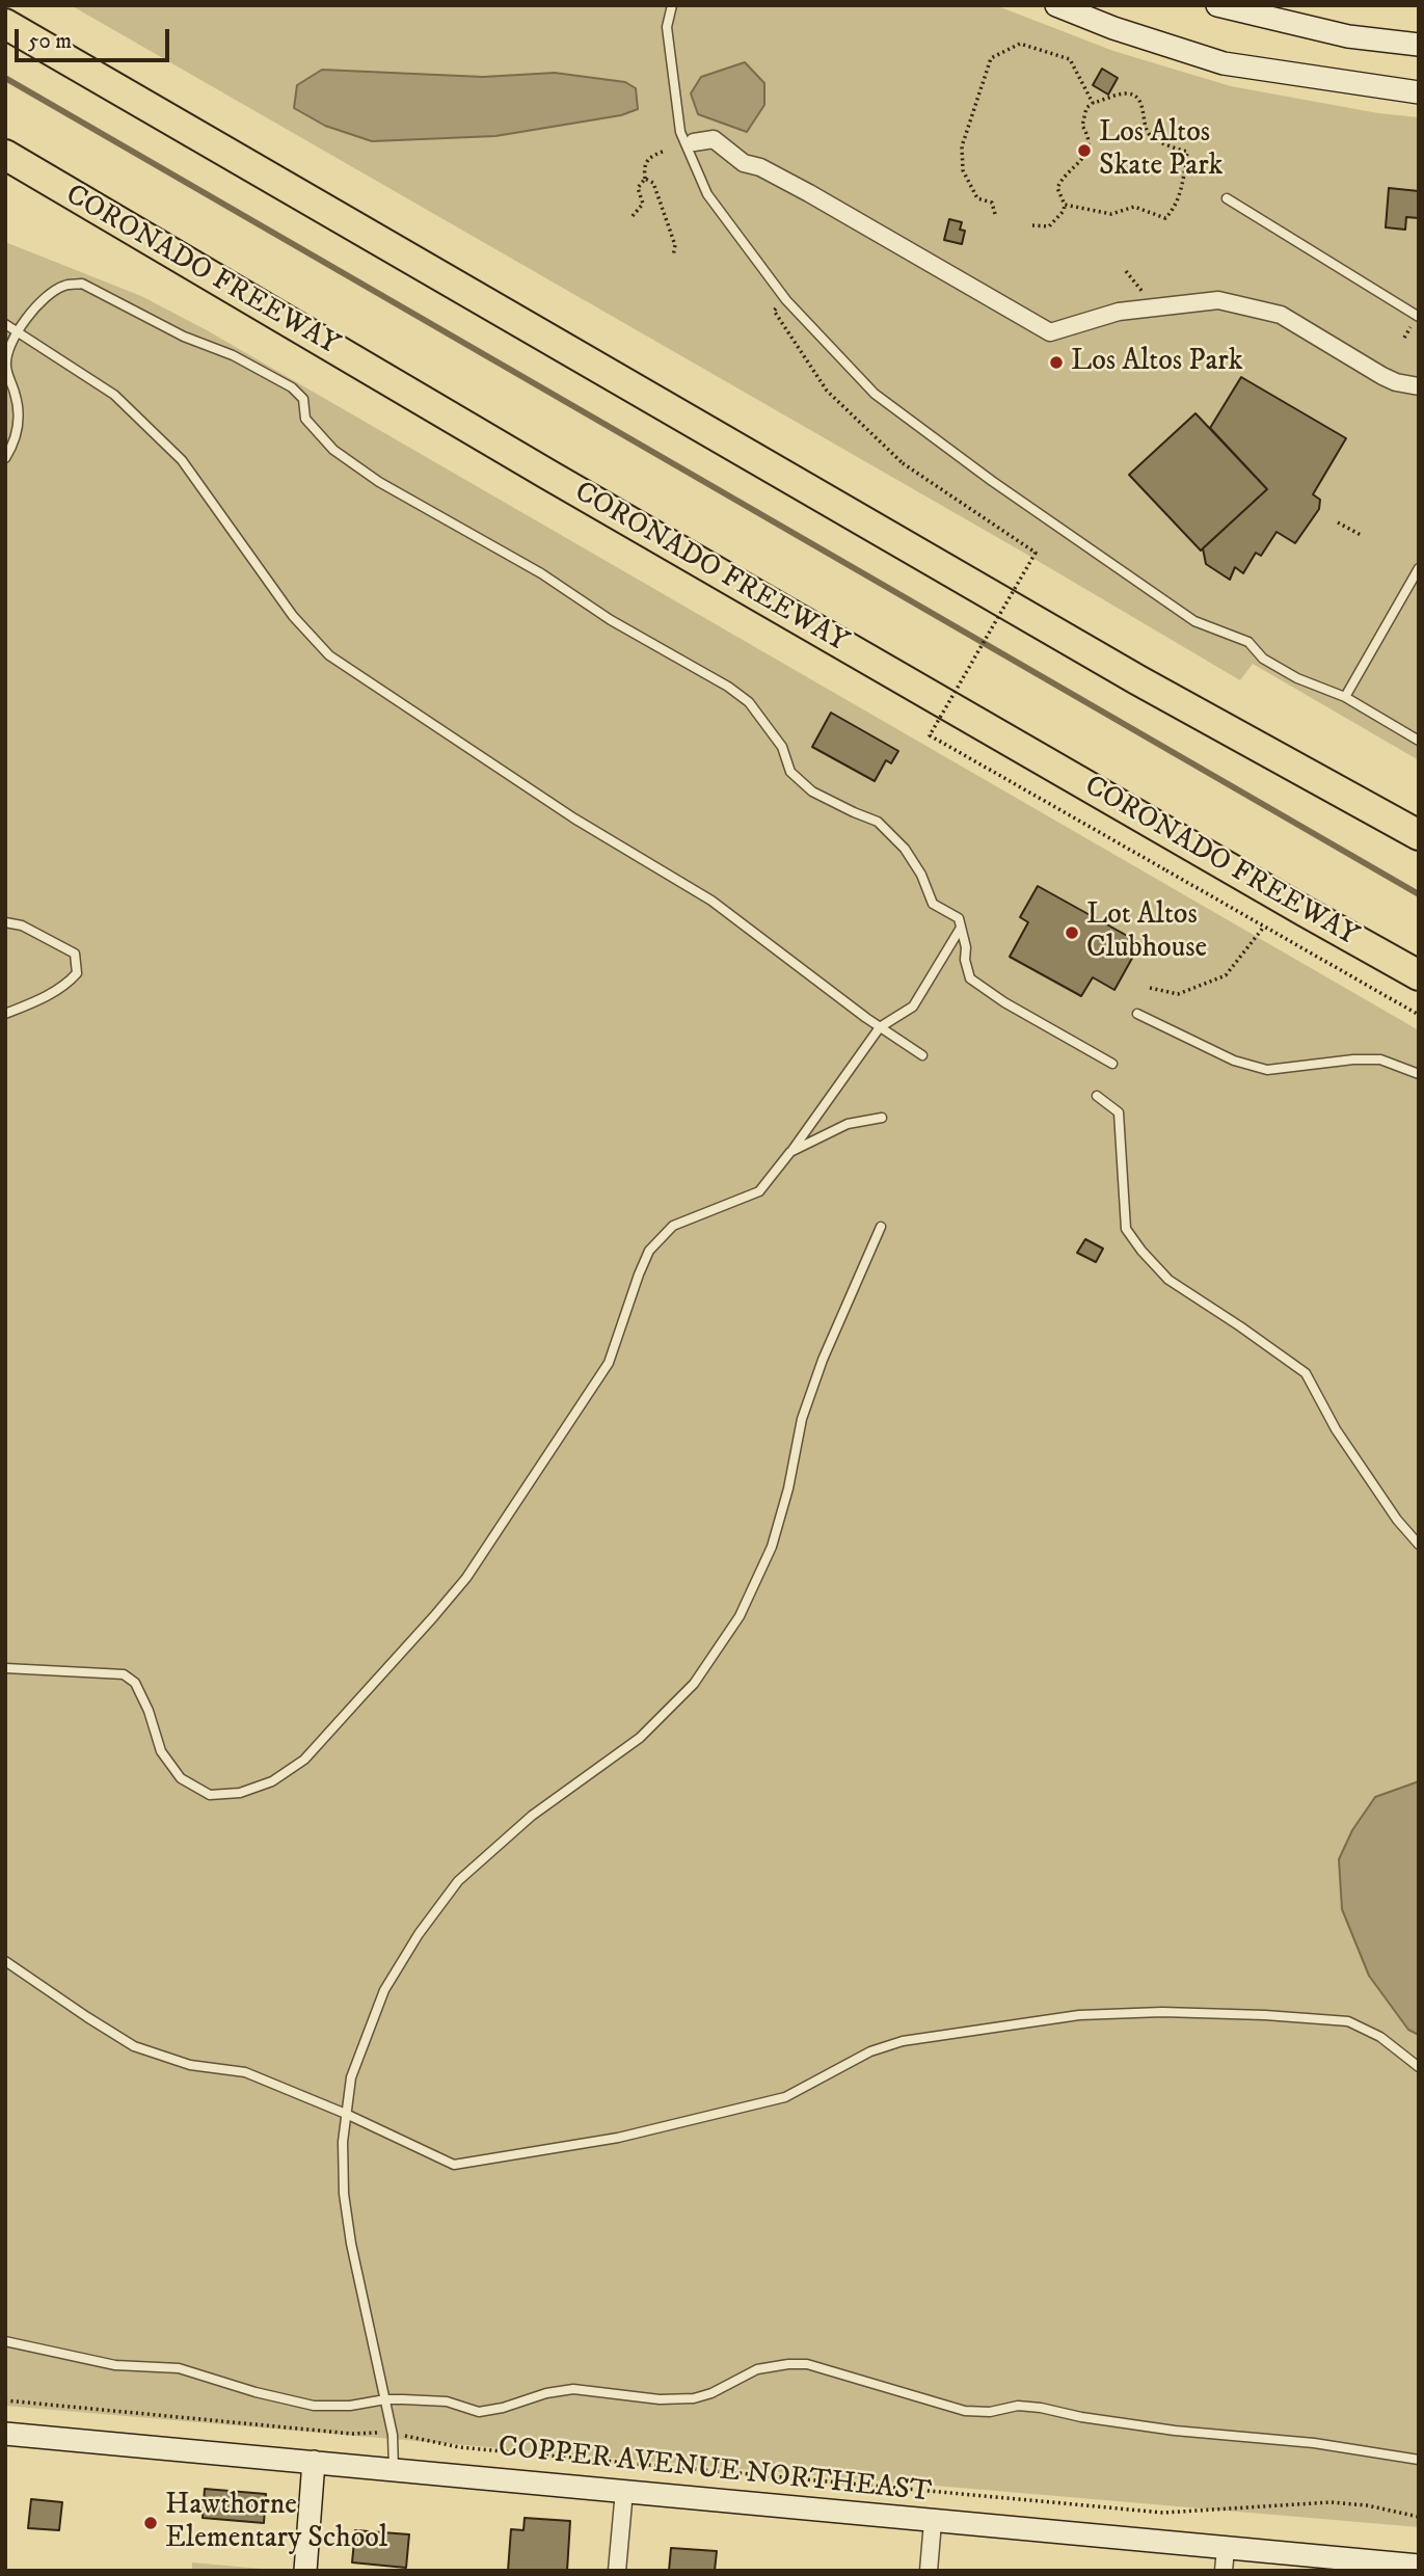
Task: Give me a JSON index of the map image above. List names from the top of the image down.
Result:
{
  "streets": {
    "highway": ["CORONADO FREEWAY"],
    "street": ["COPPER AVENUE NORTHEAST"]
  },
  "places": [
    "Los Altos Skate Park",
    "Los Altos Park",
    "Lot Altos Clubhouse",
    "Hawthorne Elementary School"
  ],
  "scale_bar": "50 m"
}
